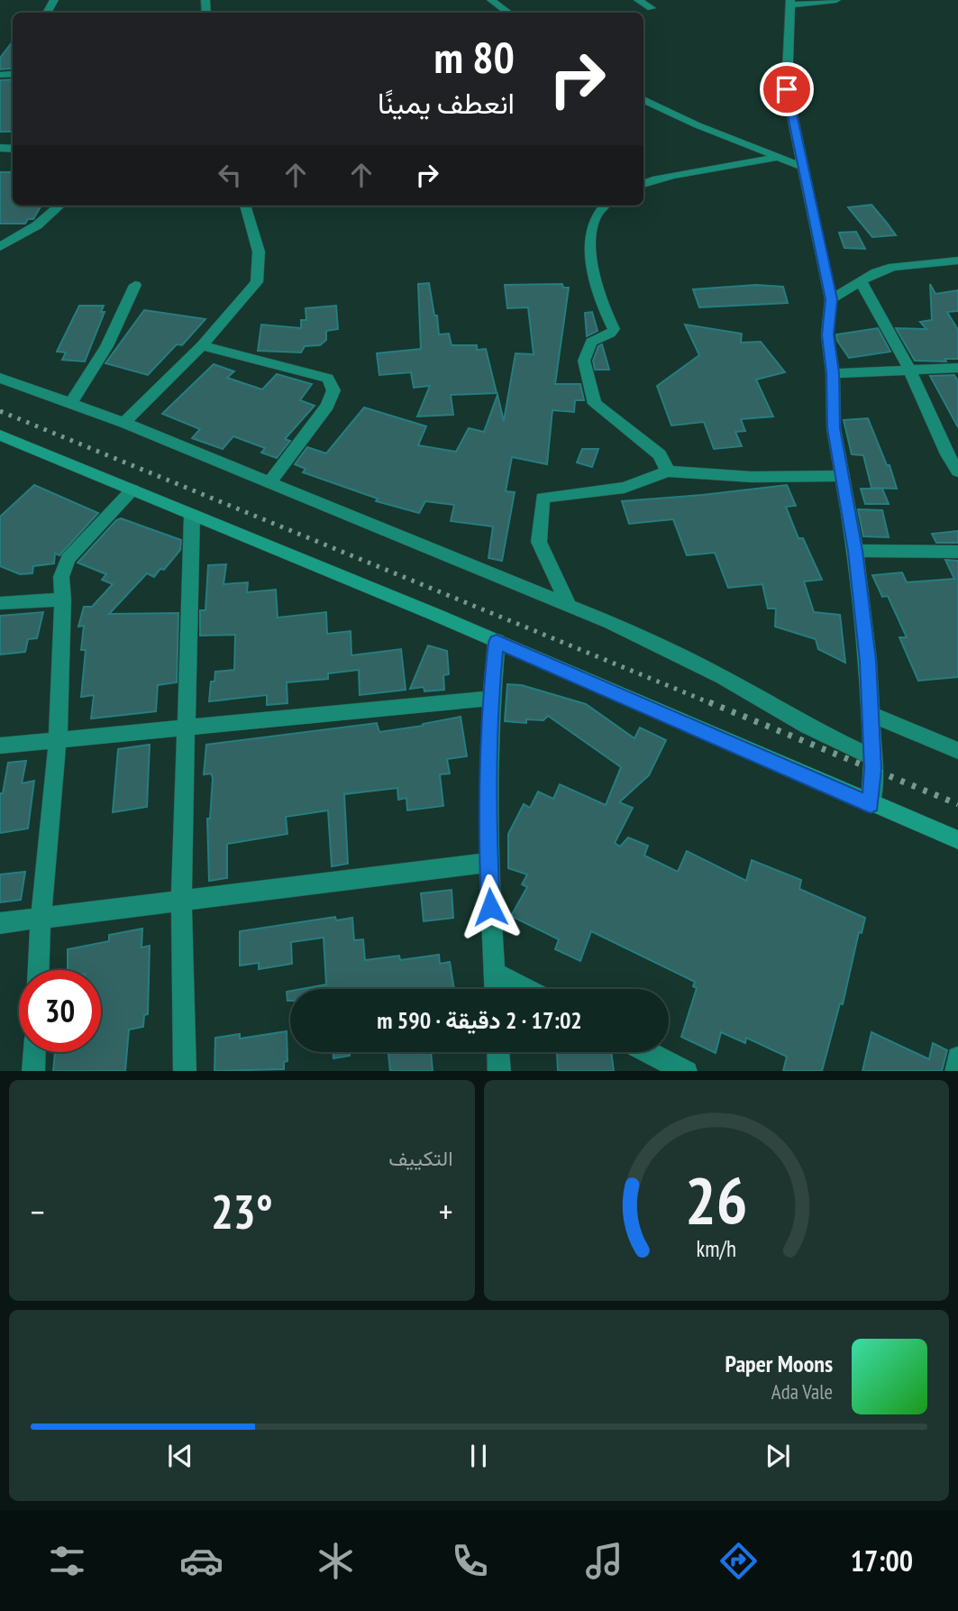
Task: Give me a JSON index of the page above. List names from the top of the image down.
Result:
{
  "page": {
    "turn": ["80 m", "انعطف يمينًا"],
    "limit": "30",
    "trip": "17:02 · 2 دقيقة · 590 m",
    "tile": "التكييف",
    "heat": ["−", "23°", "+"],
    "song": ["Paper Moons", "Ada Vale"],
    "tabs": "17:00",
    "gauge": ["26", "km/h"]
  }
}
